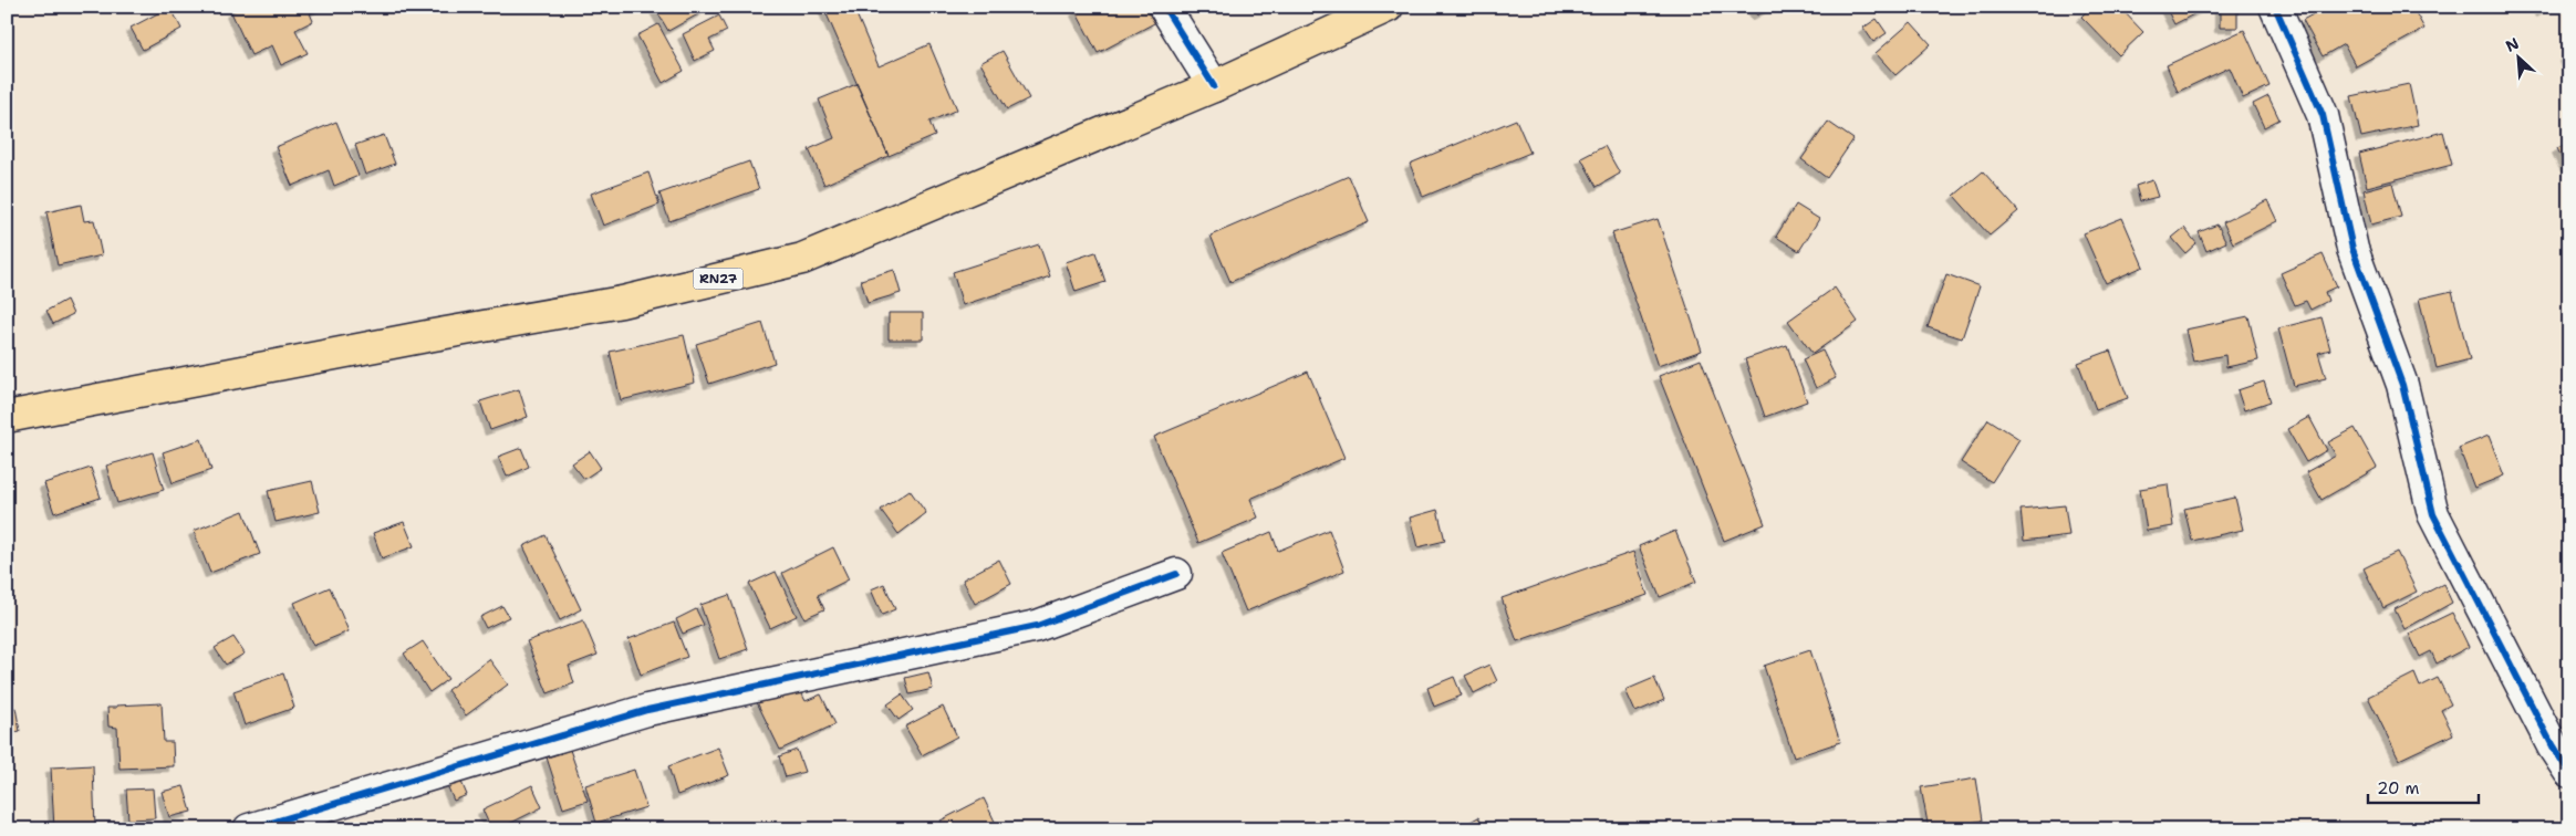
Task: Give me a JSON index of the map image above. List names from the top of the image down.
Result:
{
  "streets": {
    "main road": ["RN27"]
  },
  "scale_bar": "20 m",
  "north": "top left"
}
